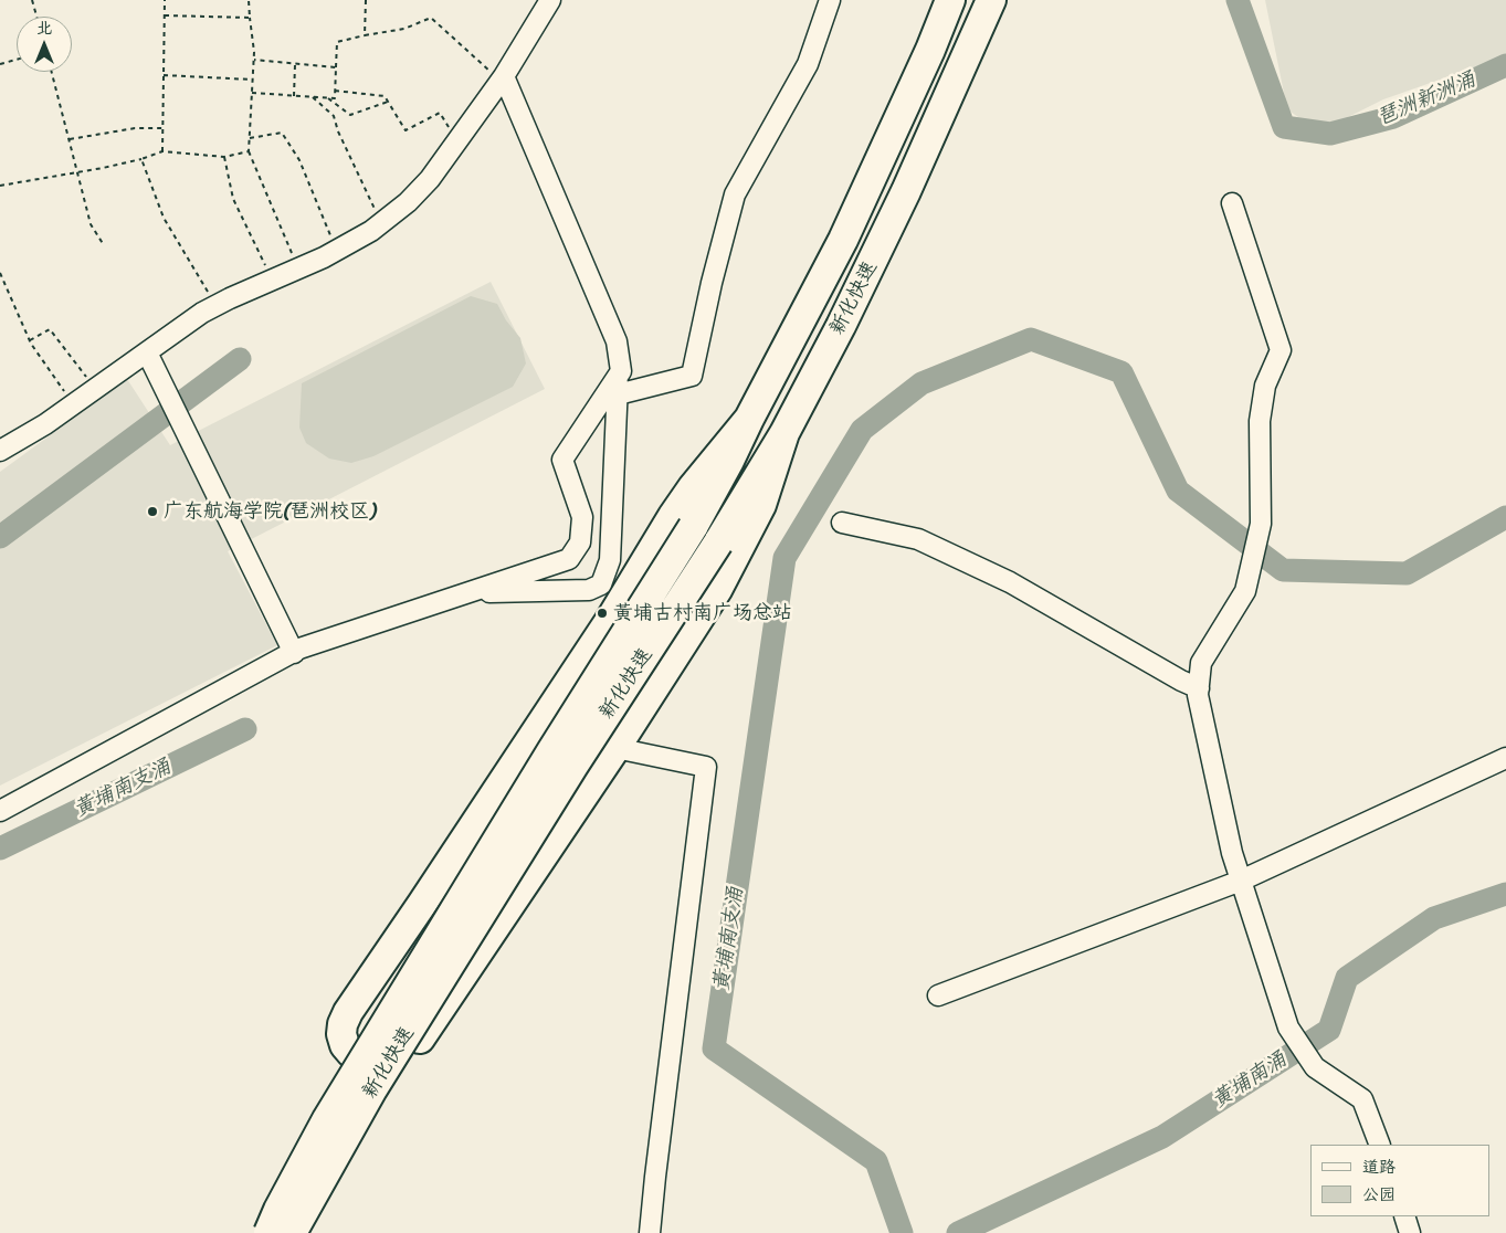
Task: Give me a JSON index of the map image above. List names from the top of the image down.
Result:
{
  "streets": {
    "highway": ["新化快速"]
  },
  "water": ["琶洲新洲涌", "黄埔南支涌", "黄埔南涌"],
  "places": ["广东航海学院(琶洲校区)", "黄埔古村南广场总站"],
  "legend": ["道路", "公园"],
  "north": "top"
}
